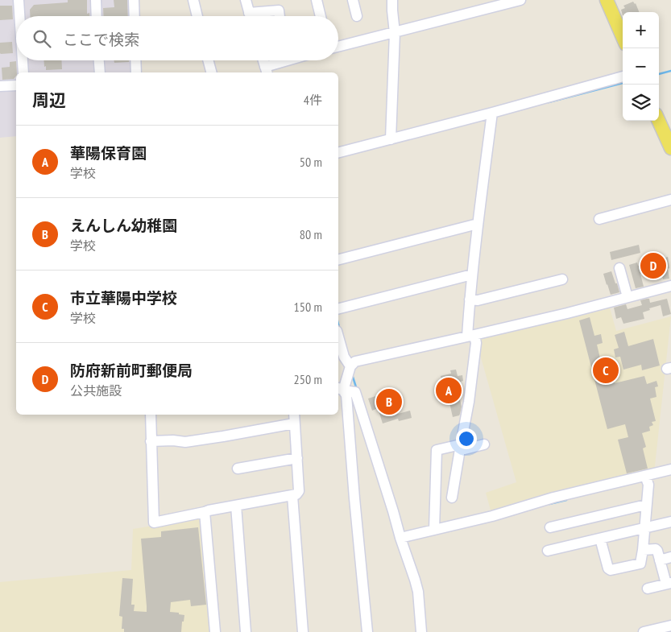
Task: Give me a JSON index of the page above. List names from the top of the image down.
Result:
{
  "page": {
    "map_buttons": ["+", "−"],
    "search": "ここで検索",
    "heading": ["周辺", "4件"],
    "list": [
      {
        "mark": "A",
        "name": "華陽保育園",
        "note": "学校",
        "value": "50 m"
      },
      {
        "mark": "B",
        "name": "えんしん幼稚園",
        "note": "学校",
        "value": "80 m"
      },
      {
        "mark": "C",
        "name": "市立華陽中学校",
        "note": "学校",
        "value": "150 m"
      },
      {
        "mark": "D",
        "name": "防府新前町郵便局",
        "note": "公共施設",
        "value": "250 m"
      }
    ],
    "pins": [
      "D",
      "C",
      "A",
      "B"
    ]
  }
}
